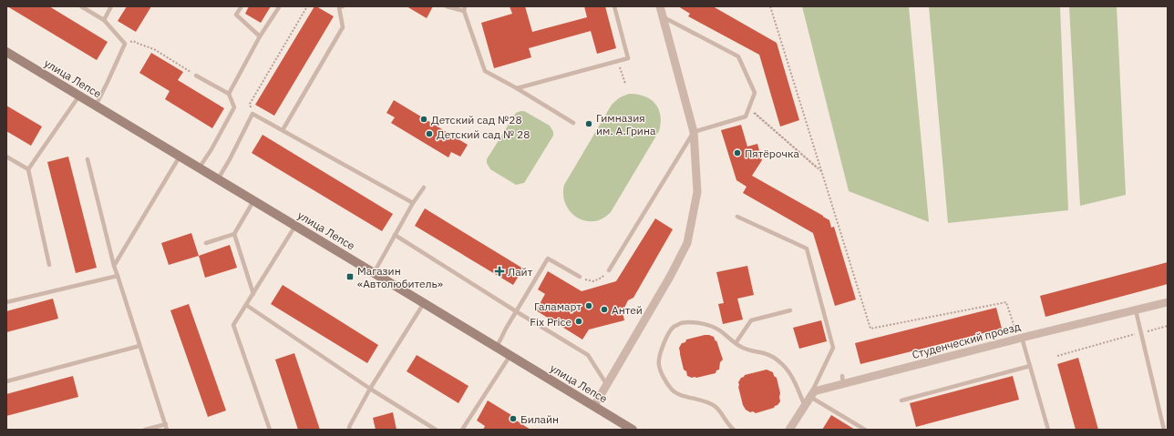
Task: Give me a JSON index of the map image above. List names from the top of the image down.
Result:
{
  "streets": {
    "main road": ["улица Лепсе"],
    "street": ["Студенческий проезд"]
  },
  "places": {
    "other": [
      "Детский сад №28",
      "Гимназия им. А.Грина",
      "Детский сад № 28",
      "Пятёрочка",
      "Галамарт",
      "Антей",
      "Fix Price",
      "Билайн"
    ],
    "health": ["Лайт"],
    "transit": ["Магазин «Автолюбитель»"]
  }
}
